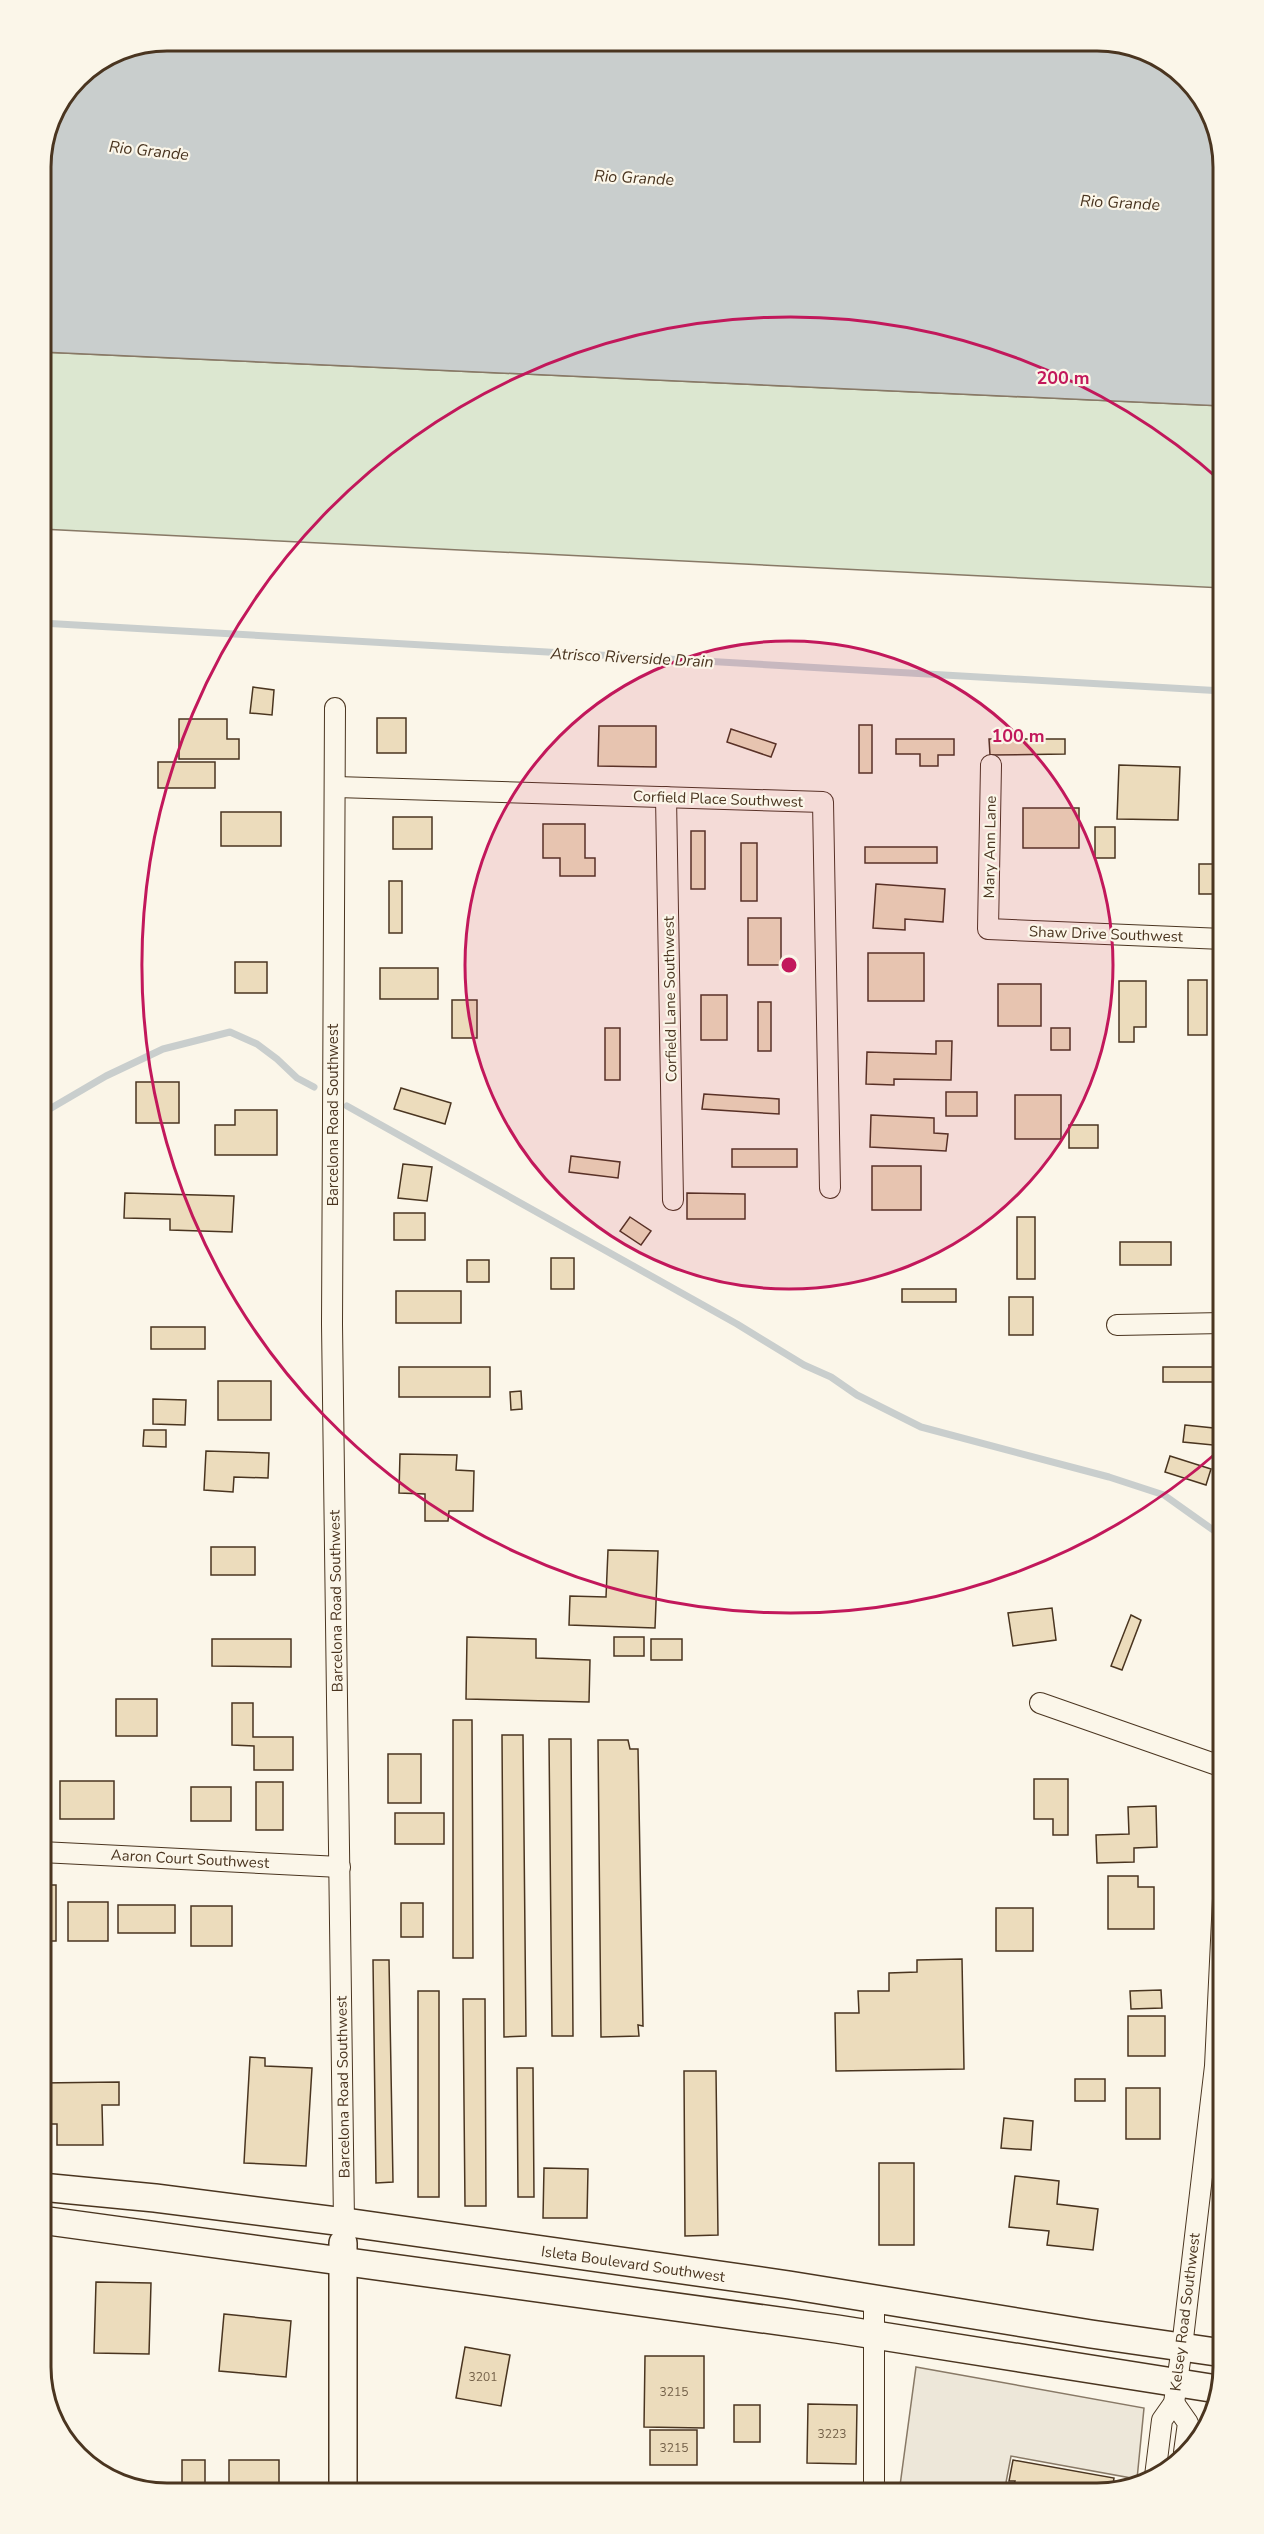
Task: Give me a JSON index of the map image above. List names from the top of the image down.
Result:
{
  "streets": {
    "main road": ["Barcelona Road Southwest", "Isleta Boulevard Southwest"],
    "street": [
      "Corfield Place Southwest",
      "Mary Ann Lane",
      "Shaw Drive Southwest",
      "Corfield Lane Southwest",
      "Aaron Court Southwest",
      "Kelsey Road Southwest"
    ]
  },
  "crossings": [
    ["Corfield Place Southwest", "Corfield Lane Southwest"],
    ["Corfield Place Southwest", "Barcelona Road Southwest"],
    ["Mary Ann Lane", "Shaw Drive Southwest"],
    ["Barcelona Road Southwest", "Aaron Court Southwest"],
    ["Barcelona Road Southwest", "Isleta Boulevard Southwest"],
    ["Isleta Boulevard Southwest", "Kelsey Road Southwest"]
  ],
  "water": ["Rio Grande", "Atrisco Riverside Drain"],
  "house_numbers": [
    "3201",
    "3215",
    "3223",
    "3215"
  ],
  "rings": ["200 m", "100 m"]
}
